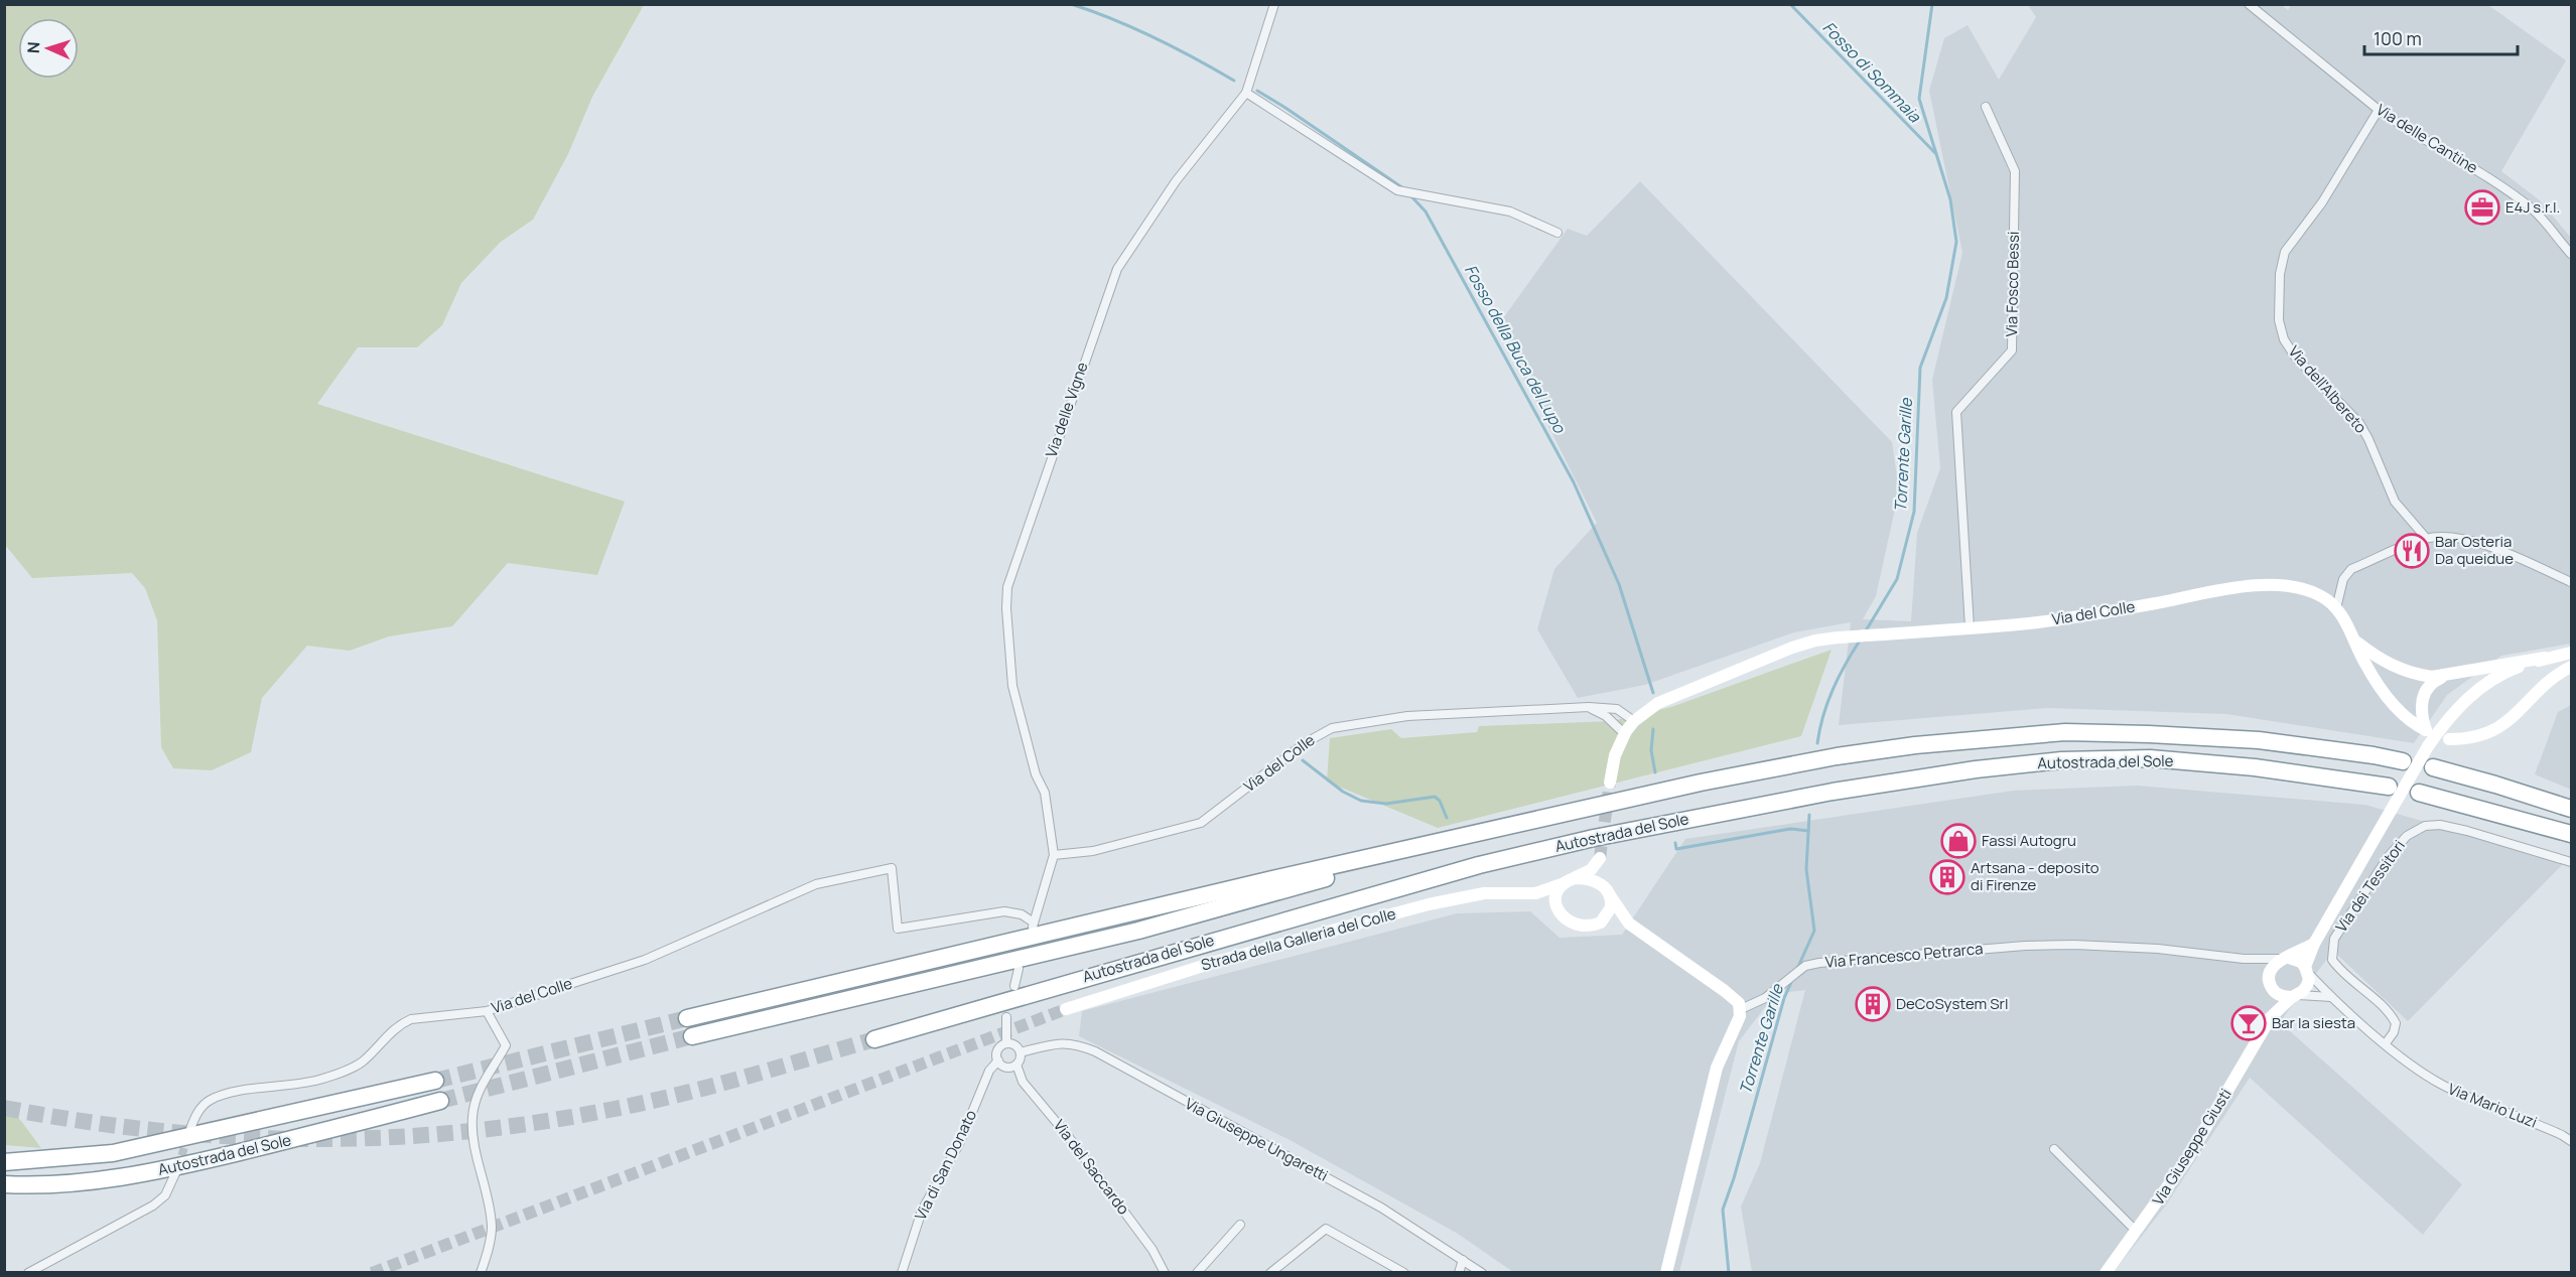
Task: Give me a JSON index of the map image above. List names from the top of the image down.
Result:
{
  "streets": {
    "highway": ["Autostrada del Sole"],
    "main road": ["Via del Colle", "Strada della Galleria del Colle", "Via Giuseppe Giusti"],
    "street": [
      "Via delle Cantine",
      "Via Fosco Bessi",
      "Via dell'Albereto",
      "Via delle Vigne",
      "Via dei Tessitori",
      "Via Francesco Petrarca",
      "Via Mario Luzi",
      "Via Giuseppe Ungaretti",
      "Via di San Donato",
      "Via del Saccardo"
    ]
  },
  "crossings": [
    ["Via delle Cantine", "Via dell'Albereto"],
    ["Via Fosco Bessi", "Via del Colle"],
    ["Via delle Vigne", "Via del Colle"],
    ["Via dei Tessitori", "Via Mario Luzi"],
    ["Via Francesco Petrarca", "Via Mario Luzi"],
    ["Via Francesco Petrarca", "Via Giuseppe Giusti"],
    ["Via Mario Luzi", "Via Giuseppe Giusti"],
    ["Via Giuseppe Ungaretti", "Via di San Donato"],
    ["Via Giuseppe Ungaretti", "Via del Saccardo"],
    ["Via di San Donato", "Via del Saccardo"]
  ],
  "water": ["Fosso di Sommaia", "Fosso della Buca del Lupo", "Torrente Garille"],
  "places": {
    "office": ["E4J s.r.l."],
    "restaurant": ["Bar Osteria Da queidue"],
    "shop": ["Fassi Autogru"],
    "building": ["Artsana - deposito di Firenze", "DeCoSystem Srl"],
    "bar": ["Bar la siesta"]
  },
  "scale_bar": "100 m",
  "north": "left"
}
